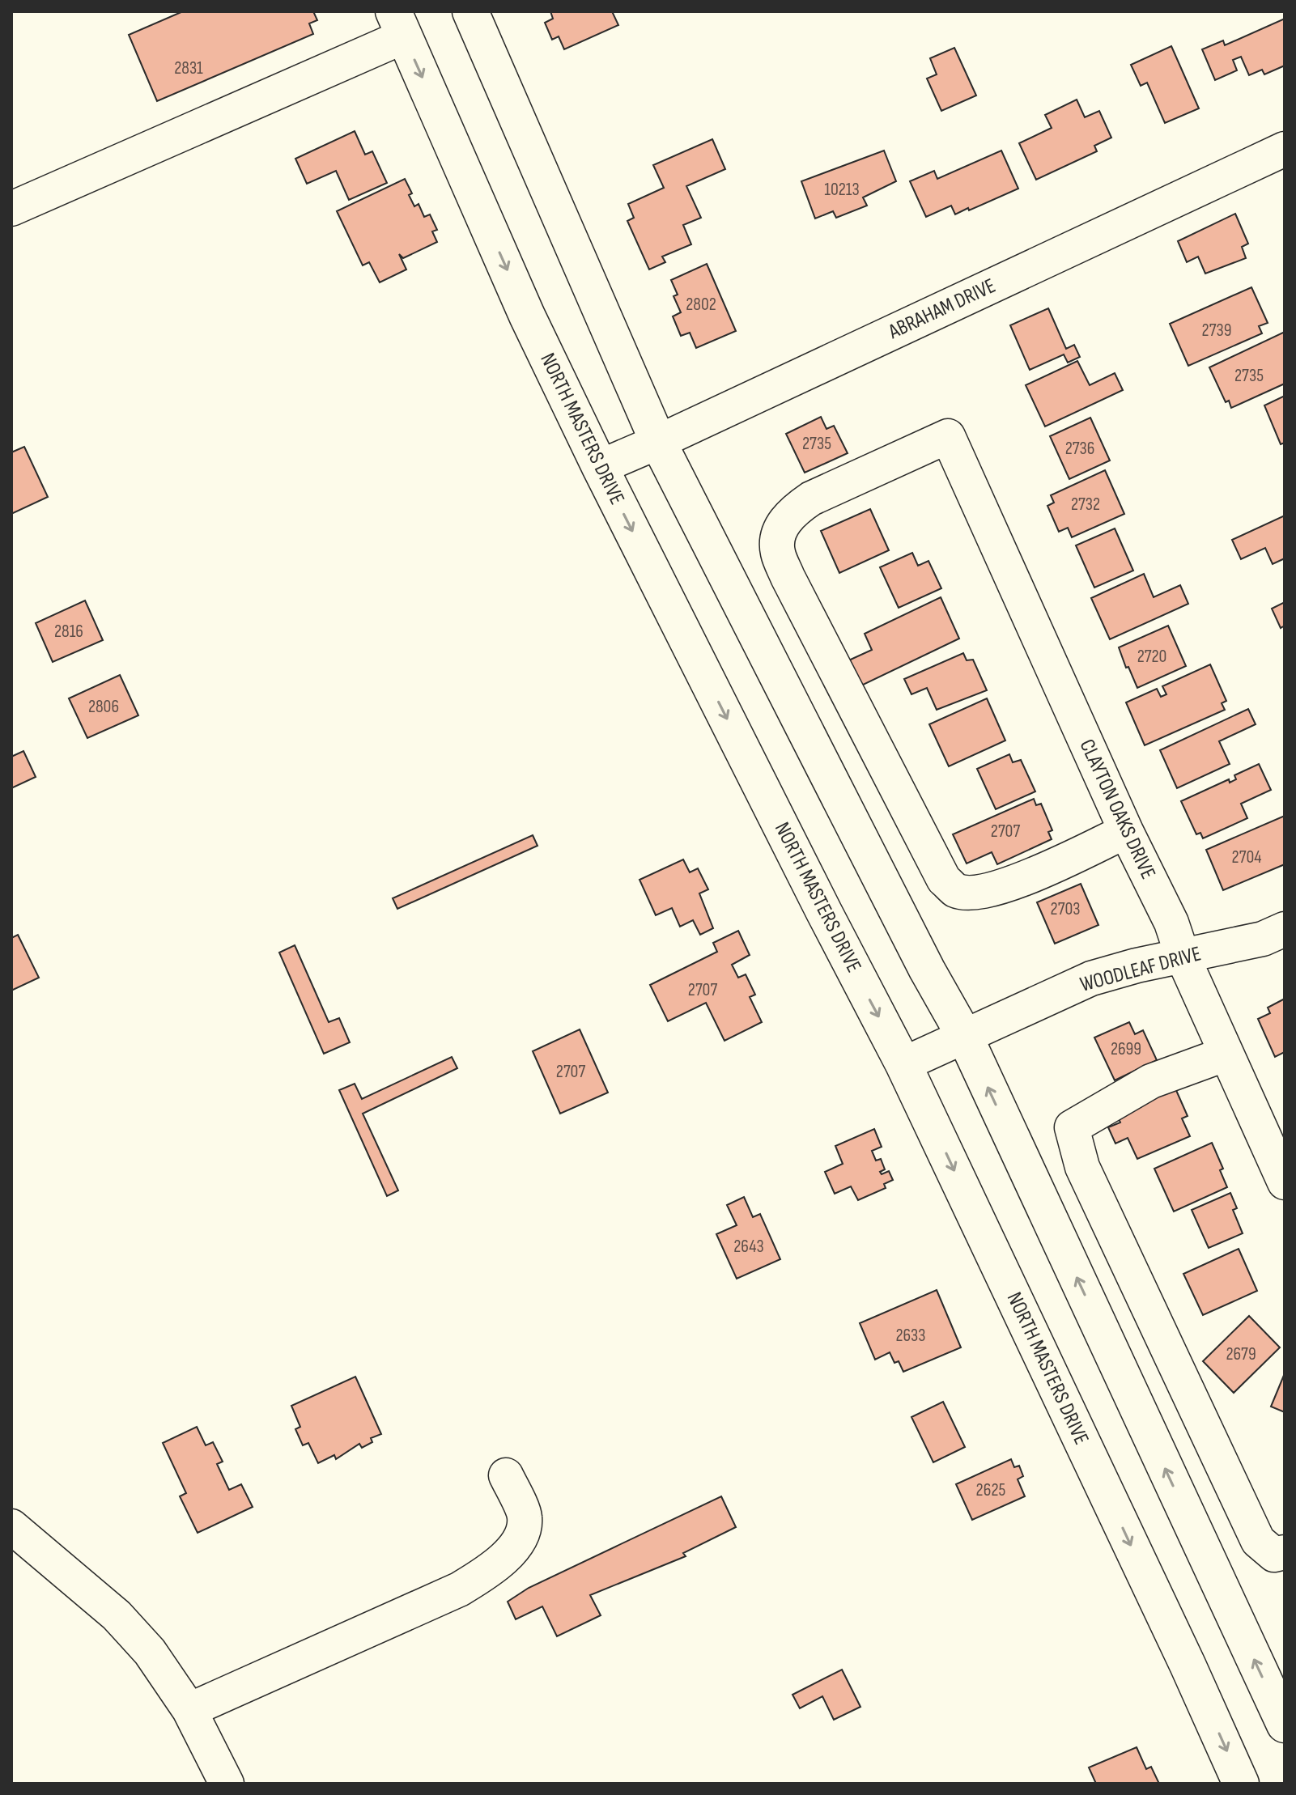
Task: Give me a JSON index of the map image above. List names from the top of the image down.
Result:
{
  "streets": {
    "main road": ["NORTH MASTERS DRIVE"],
    "street": ["ABRAHAM DRIVE", "CLAYTON OAKS DRIVE", "WOODLEAF DRIVE"]
  },
  "crossings": [
    ["ABRAHAM DRIVE", "NORTH MASTERS DRIVE"],
    ["NORTH MASTERS DRIVE", "WOODLEAF DRIVE"],
    ["CLAYTON OAKS DRIVE", "WOODLEAF DRIVE"]
  ],
  "house_numbers": [
    "2831",
    "10213",
    "2802",
    "2739",
    "2735",
    "2735",
    "2736",
    "2732",
    "2816",
    "2720",
    "2806",
    "2707",
    "2704",
    "2703",
    "2707",
    "2699",
    "2707",
    "2643",
    "2633",
    "2679",
    "2625"
  ]
}
